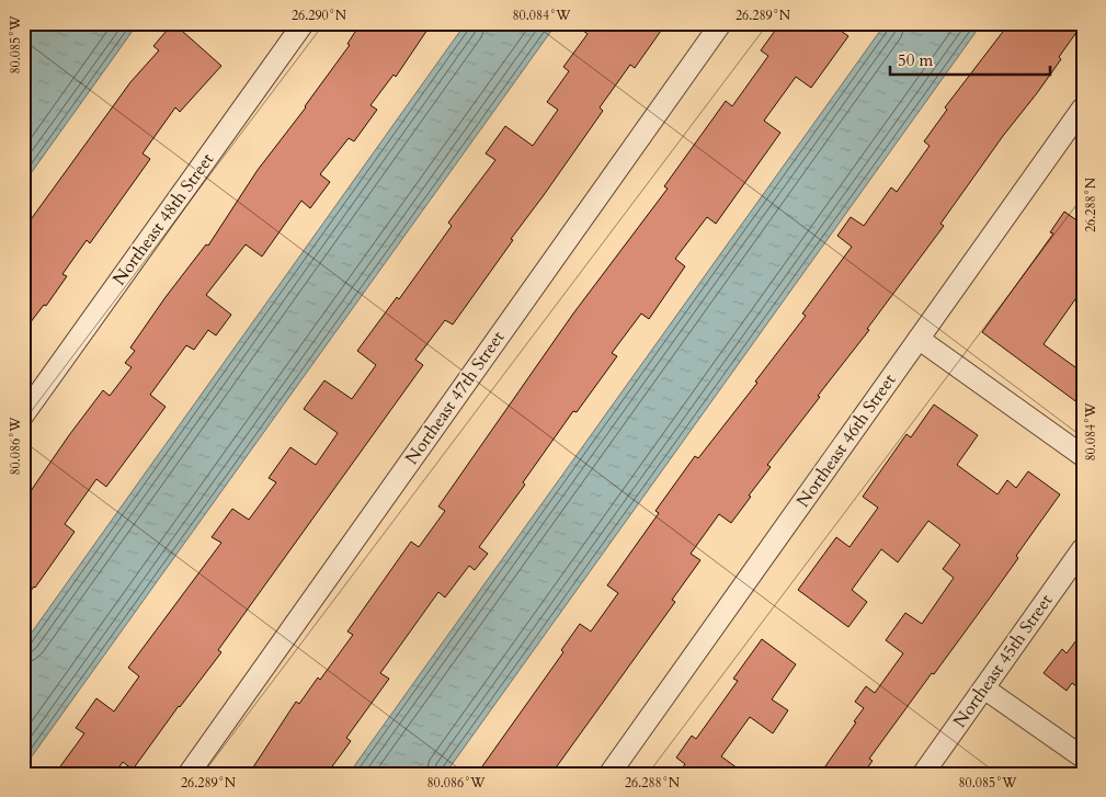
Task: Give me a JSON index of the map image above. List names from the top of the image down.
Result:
{
  "streets": {
    "street": [
      "Northeast 48th Street",
      "Northeast 47th Street",
      "Northeast 46th Street",
      "Northeast 45th Street"
    ]
  },
  "scale_bar": "50 m",
  "coordinates": [
    "26.290°N",
    "80.084°W",
    "26.289°N",
    "80.085°W",
    "26.288°N",
    "80.086°W"
  ]
}
